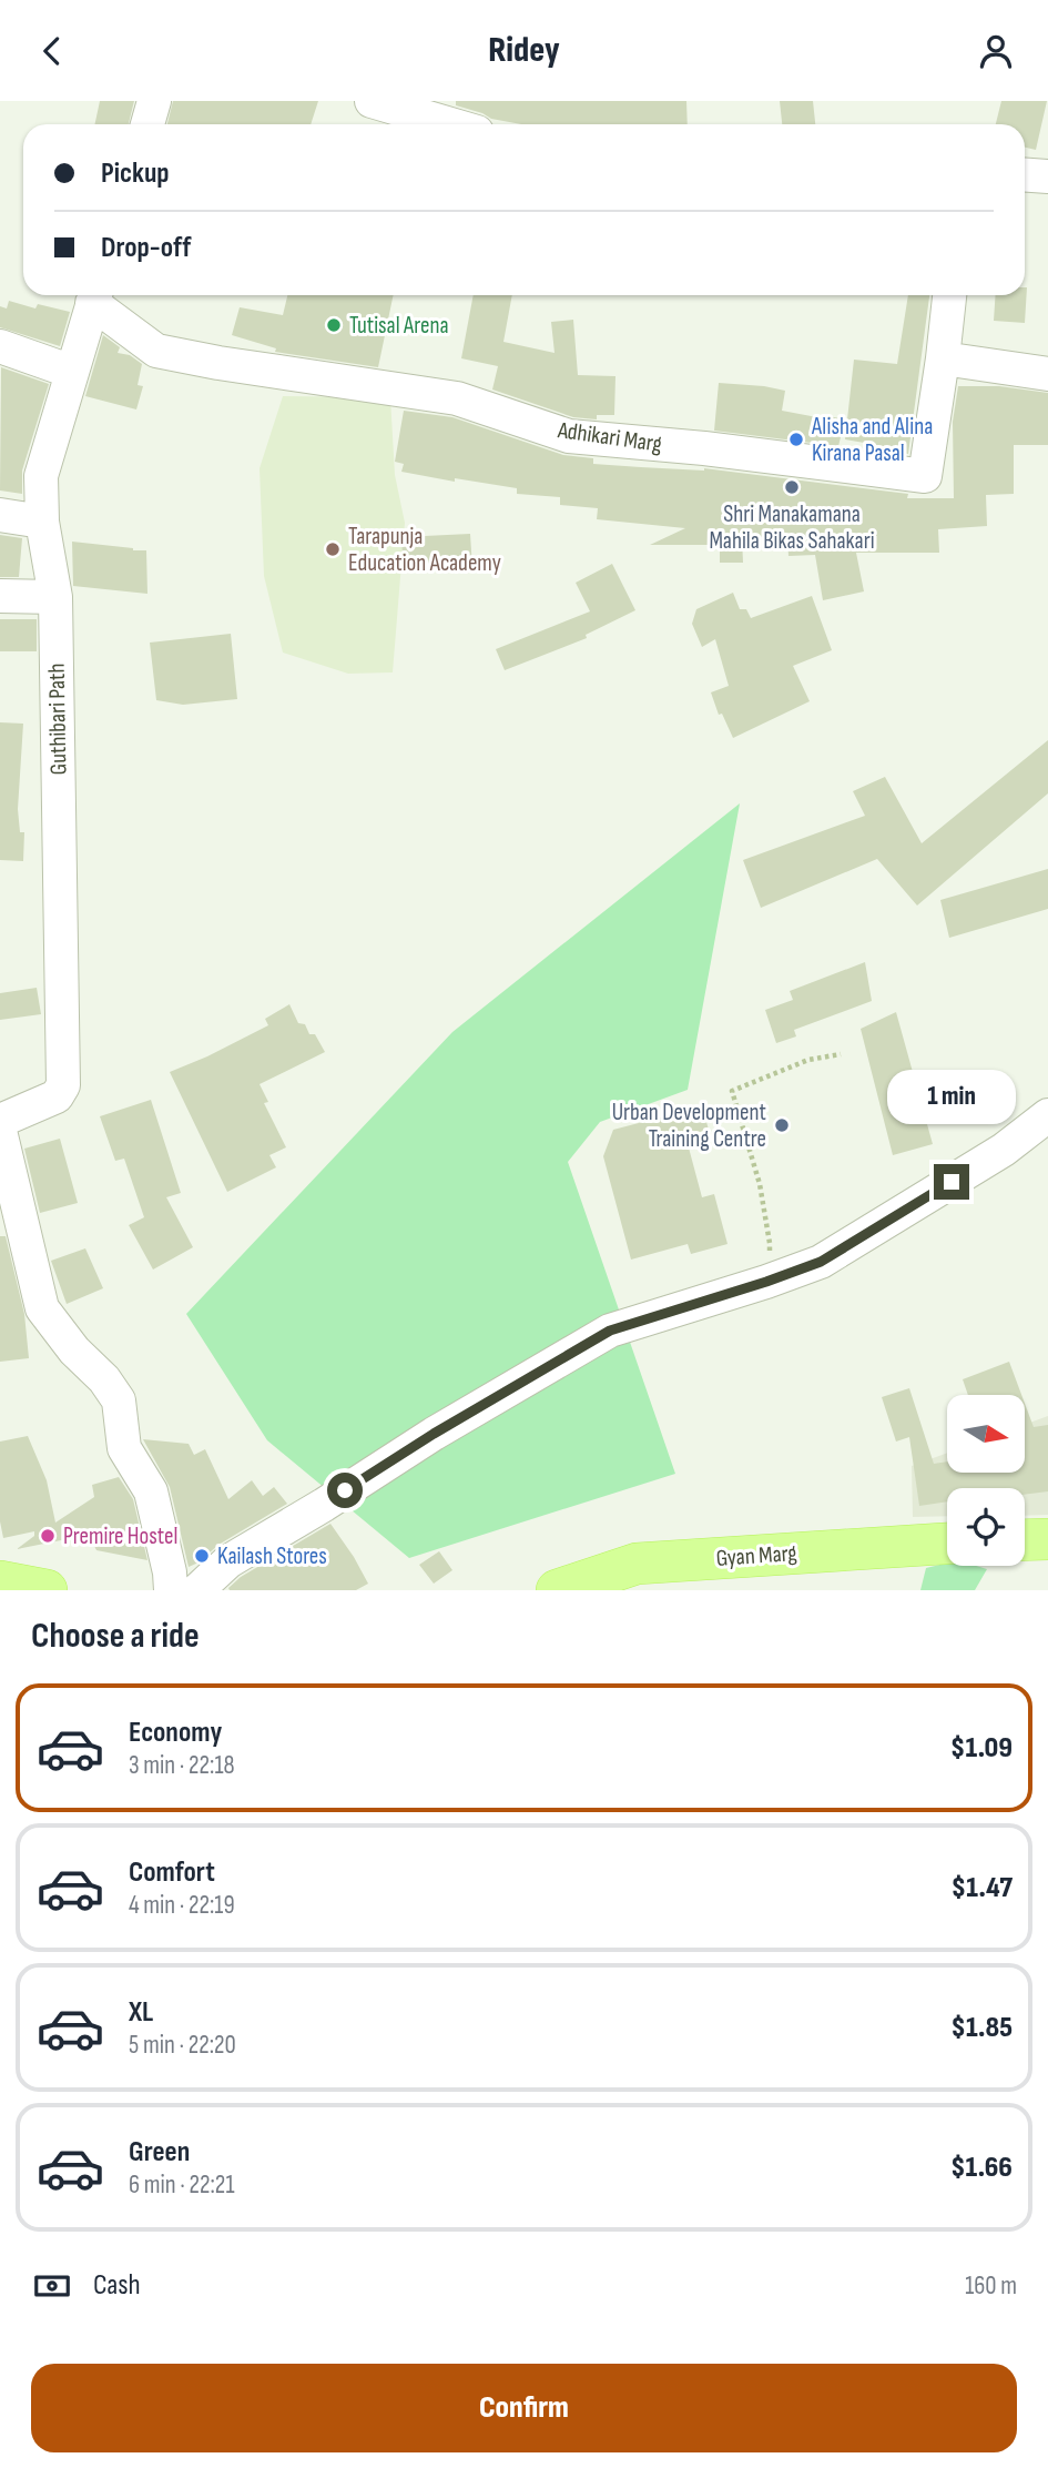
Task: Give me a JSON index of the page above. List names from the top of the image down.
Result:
{
  "streets": {
    "main road": ["Gyan Marg"],
    "street": ["Adhikari Marg", "Guthibari Path"]
  },
  "crossings": [
    ["Adhikari Marg", "Guthibari Path"]
  ],
  "places": [
    "Tutisal Arena",
    "Alisha and Alina Kirana Pasal",
    "Shri Manakamana Mahila Bikas Sahakari",
    "Tarapunja Education Academy",
    "Urban Development Training Centre",
    "Premire Hostel",
    "Kailash Stores"
  ],
  "north": "right",
  "page": {
    "header": "Ridey",
    "banner": ["Pickup", "Drop-off"],
    "bubble": "1 min",
    "heading": "Choose a ride",
    "list": [
      {
        "name": "Economy",
        "note": "3 min · 22:18",
        "value": "$1.09"
      },
      {
        "name": "Comfort",
        "note": "4 min · 22:19",
        "value": "$1.47"
      },
      {
        "name": "XL",
        "note": "5 min · 22:20",
        "value": "$1.85"
      },
      {
        "name": "Green",
        "note": "6 min · 22:21",
        "value": "$1.66"
      }
    ],
    "pay": ["Cash", "160 m"],
    "buttons": "Confirm"
  }
}
